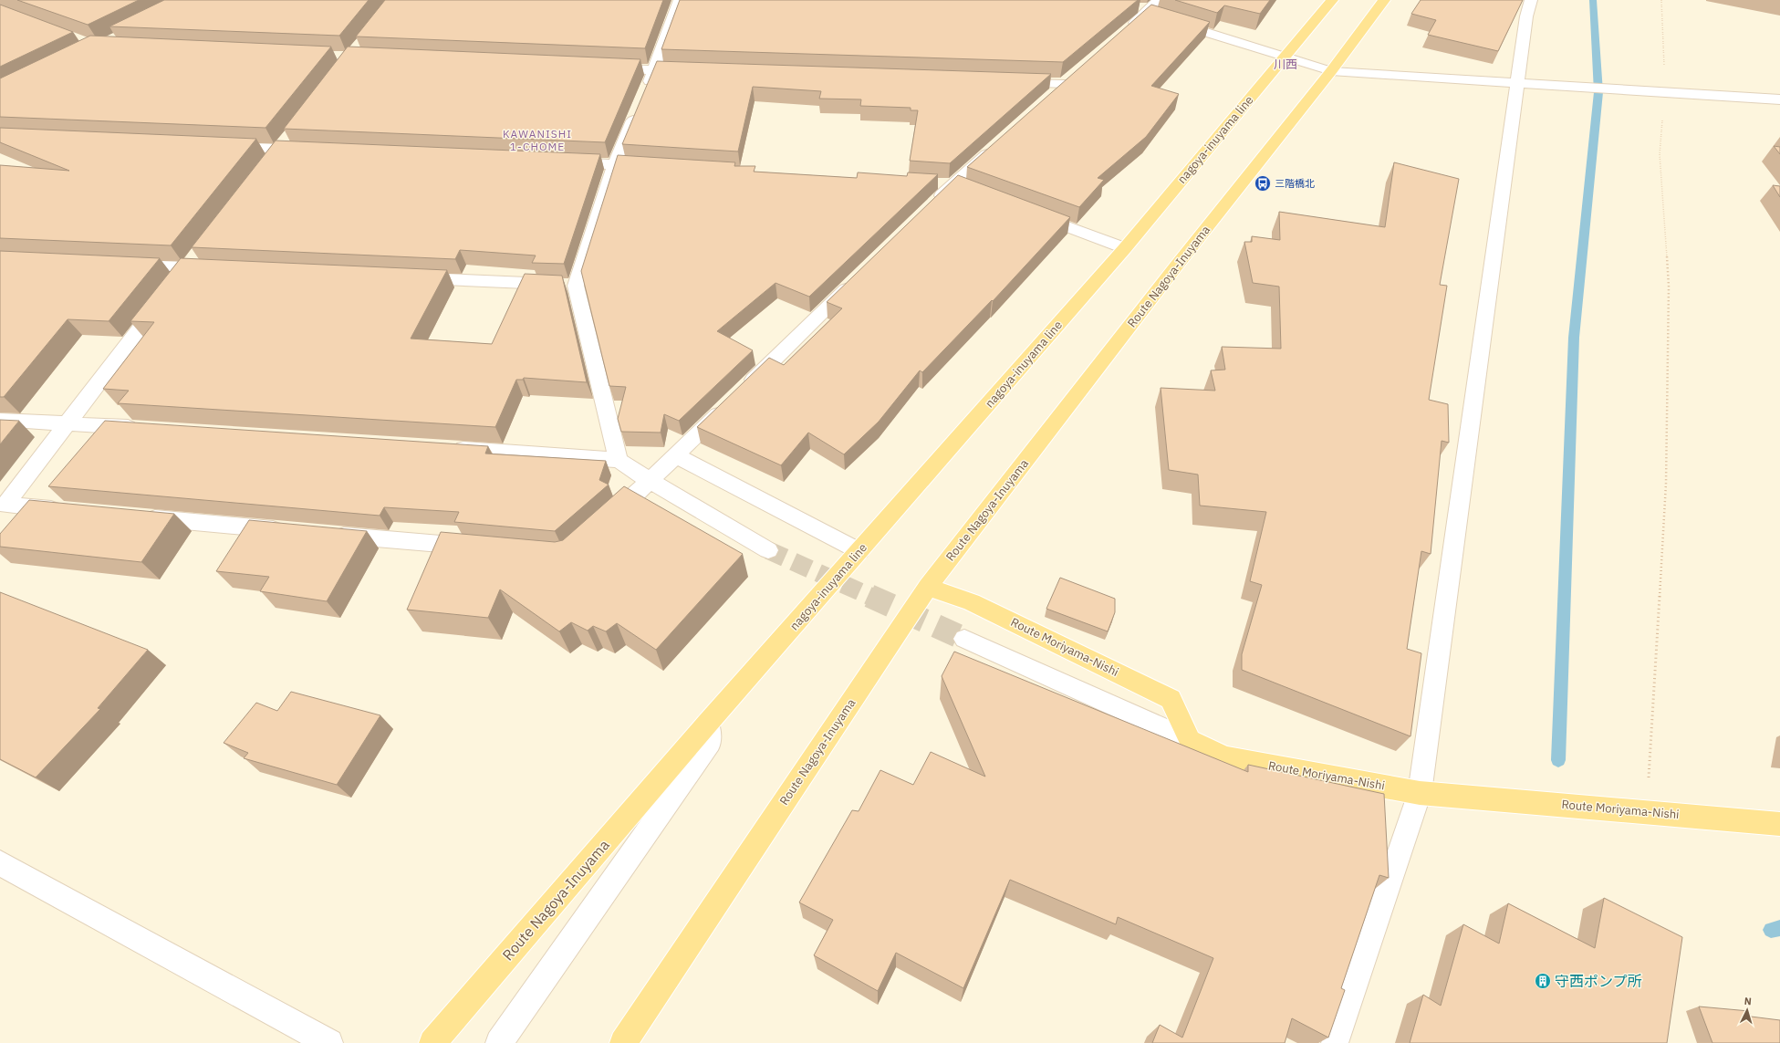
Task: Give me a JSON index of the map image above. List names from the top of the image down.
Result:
{
  "streets": {
    "main road": ["nagoya-inuyama line", "Route Nagoya-Inuyama", "Route Moriyama-Nishi"]
  },
  "crossings": [
    ["nagoya-inuyama line", "Route Nagoya-Inuyama"],
    ["Route Nagoya-Inuyama", "Route Moriyama-Nishi"]
  ],
  "districts": ["川西", "KAWANISHI 1-CHOME"],
  "places": {
    "bus stop": ["三階橋北"],
    "building": ["守西ポンプ所"]
  },
  "north": "top"
}
